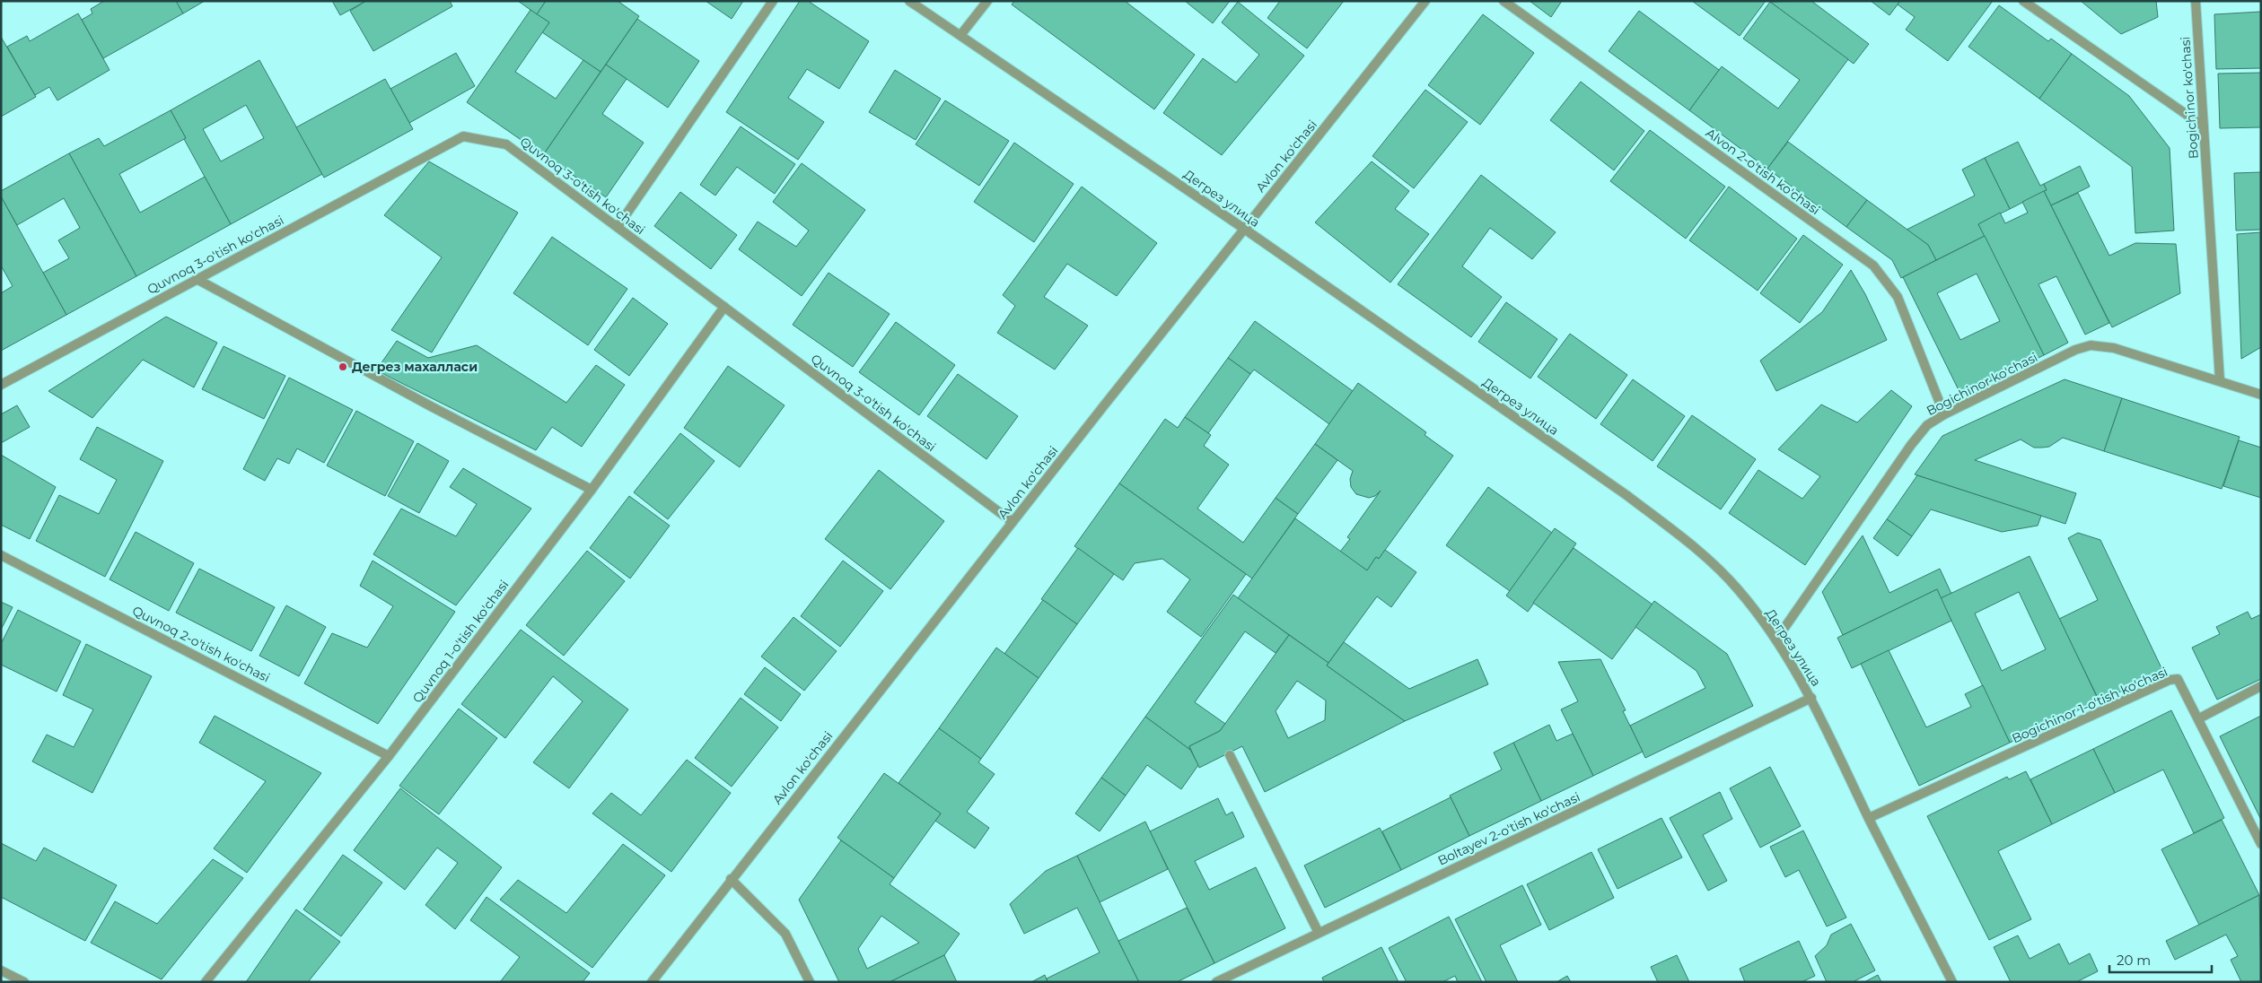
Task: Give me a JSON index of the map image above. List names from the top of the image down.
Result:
{
  "streets": {
    "street": [
      "Bogichinor ko'chasi",
      "Avlon ko'chasi",
      "Alvon 2-o'tish ko'chasi",
      "Quvnoq 3-o'tish ko'chasi",
      "Дегрез улица",
      "Quvnoq 1-o'tish ko'chasi",
      "Quvnoq 2-o'tish ko'chasi",
      "Bogichinor 1-o'tish ko'chasi",
      "Boltayev 2-o'tish ko'chasi"
    ]
  },
  "crossings": [
    ["Bogichinor ko'chasi", "Alvon 2-o'tish ko'chasi"],
    ["Bogichinor ko'chasi", "Дегрез улица"],
    ["Avlon ko'chasi", "Quvnoq 3-o'tish ko'chasi"],
    ["Avlon ko'chasi", "Дегрез улица"],
    ["Quvnoq 3-o'tish ko'chasi", "Quvnoq 1-o'tish ko'chasi"],
    ["Дегрез улица", "Bogichinor 1-o'tish ko'chasi"],
    ["Дегрез улица", "Boltayev 2-o'tish ko'chasi"],
    ["Quvnoq 1-o'tish ko'chasi", "Quvnoq 2-o'tish ko'chasi"]
  ],
  "places": ["Дегрез махалласи"],
  "scale_bar": "20 m"
}
